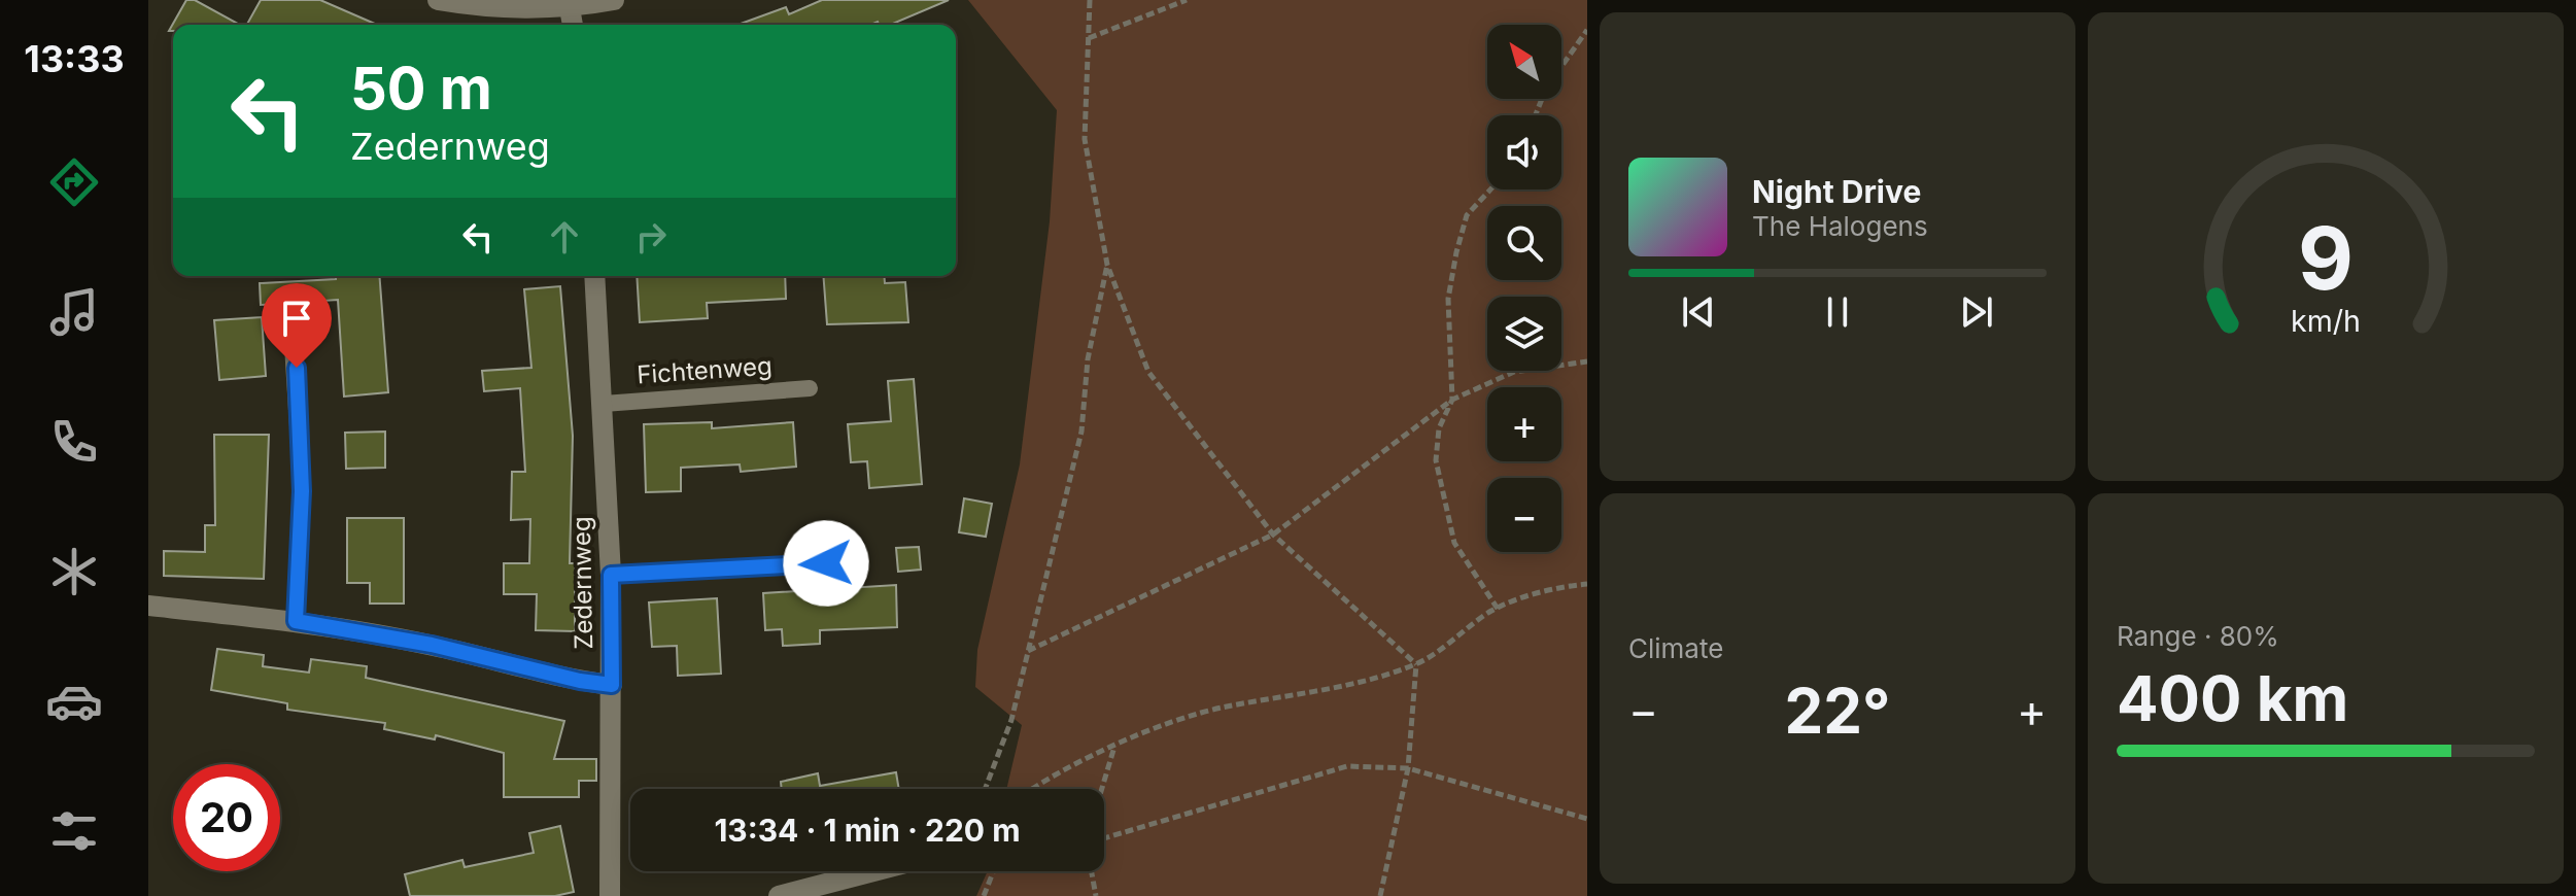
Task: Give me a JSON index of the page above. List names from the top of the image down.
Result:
{
  "streets": {
    "street": ["Zedernweg"],
    "lane": ["Fichtenweg"]
  },
  "crossings": [
    ["Fichtenweg", "Zedernweg"]
  ],
  "north": "top left",
  "page": {
    "tabs": "13:33",
    "map_buttons": ["+", "−"],
    "turn": ["50 m", "Zedernweg"],
    "song": ["Night Drive", "The Halogens"],
    "tile": [
      "Climate",
      ["Range · 80%", "400 km"]
    ],
    "heat": ["−", "22°", "+"],
    "limit": "20",
    "trip": "13:34 · 1 min · 220 m",
    "gauge": ["9", "km/h"]
  }
}
